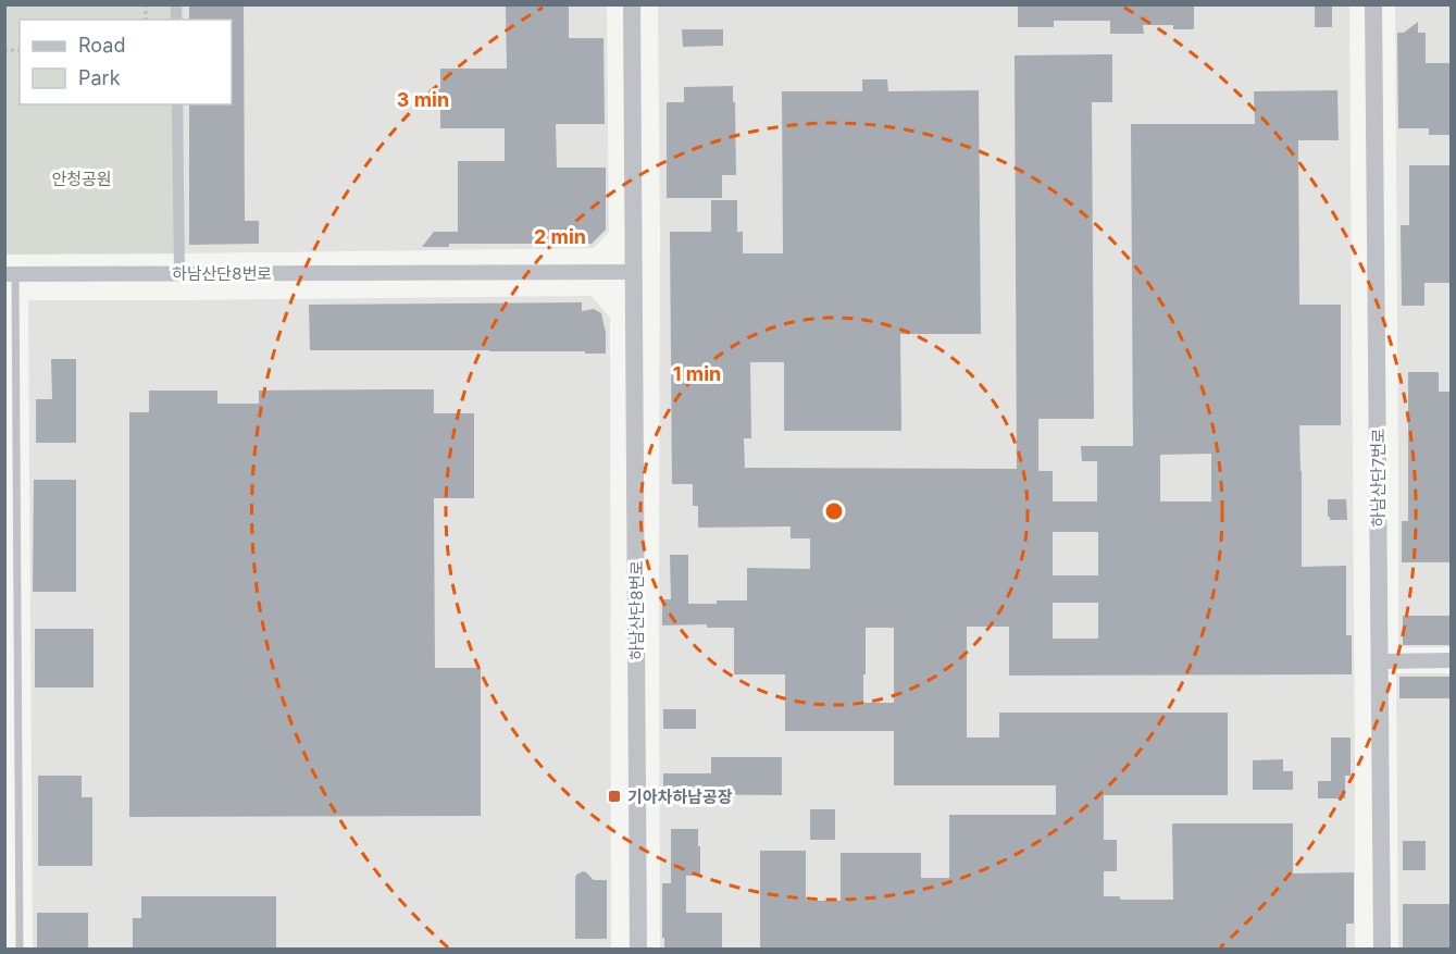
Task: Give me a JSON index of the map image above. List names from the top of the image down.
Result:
{
  "streets": {
    "street": ["하남산단8번로", "하남산단7번로"]
  },
  "parks": ["안청공원"],
  "places": {
    "transit": ["기아차하남공장"]
  },
  "legend": ["Road", "Park"],
  "rings": ["3 min", "2 min", "1 min"]
}
